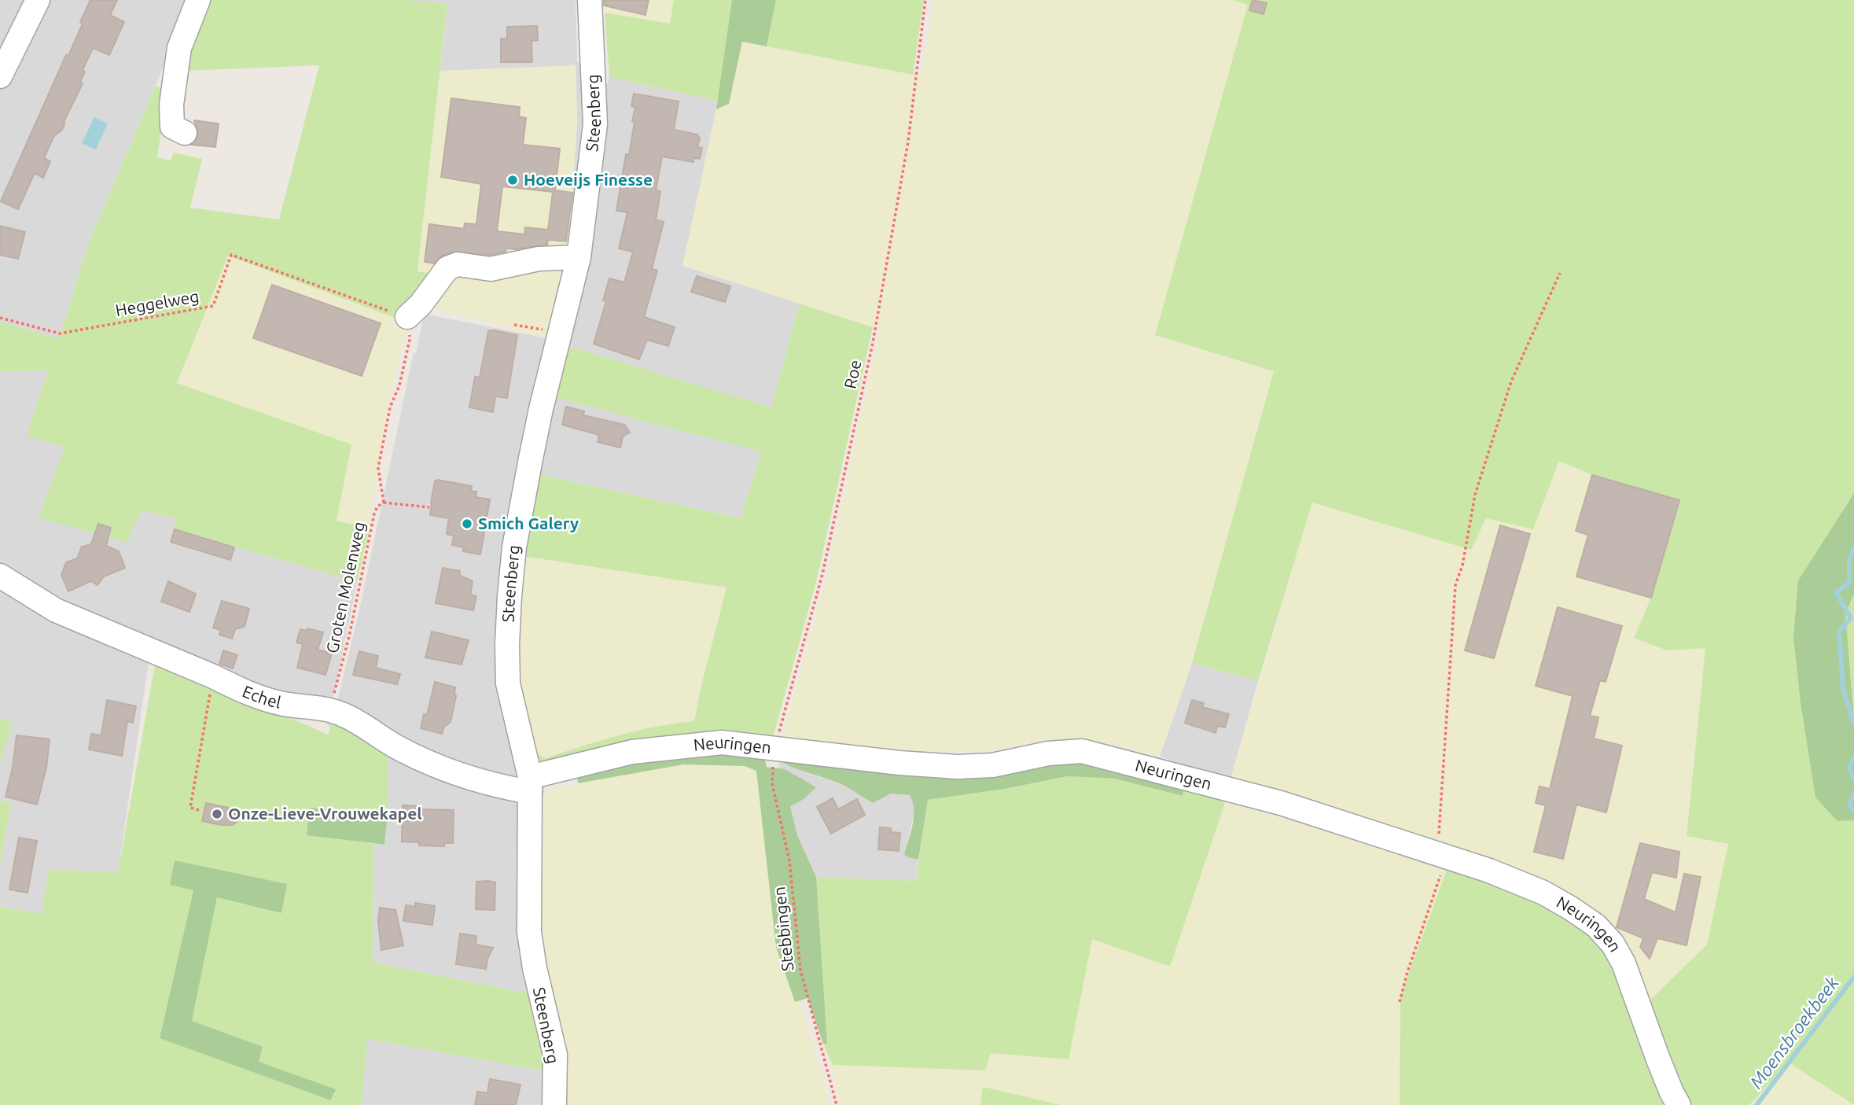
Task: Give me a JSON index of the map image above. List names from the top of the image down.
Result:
{
  "streets": {
    "street": ["Steenberg", "Echel", "Neuringen"],
    "path": [
      "Heggelweg",
      "Roe",
      "Groten Molenweg",
      "Stebbingen"
    ]
  },
  "crossings": [
    ["Steenberg", "Echel"],
    ["Steenberg", "Neuringen"],
    ["Roe", "Neuringen"],
    ["Roe", "Stebbingen"],
    ["Groten Molenweg", "Echel"],
    ["Echel", "Neuringen"],
    ["Neuringen", "Stebbingen"]
  ],
  "water": ["Moensbroekbeek"],
  "places": ["Hoeveijs Finesse", "Smich Galery", "Onze-Lieve-Vrouwekapel"]
}
